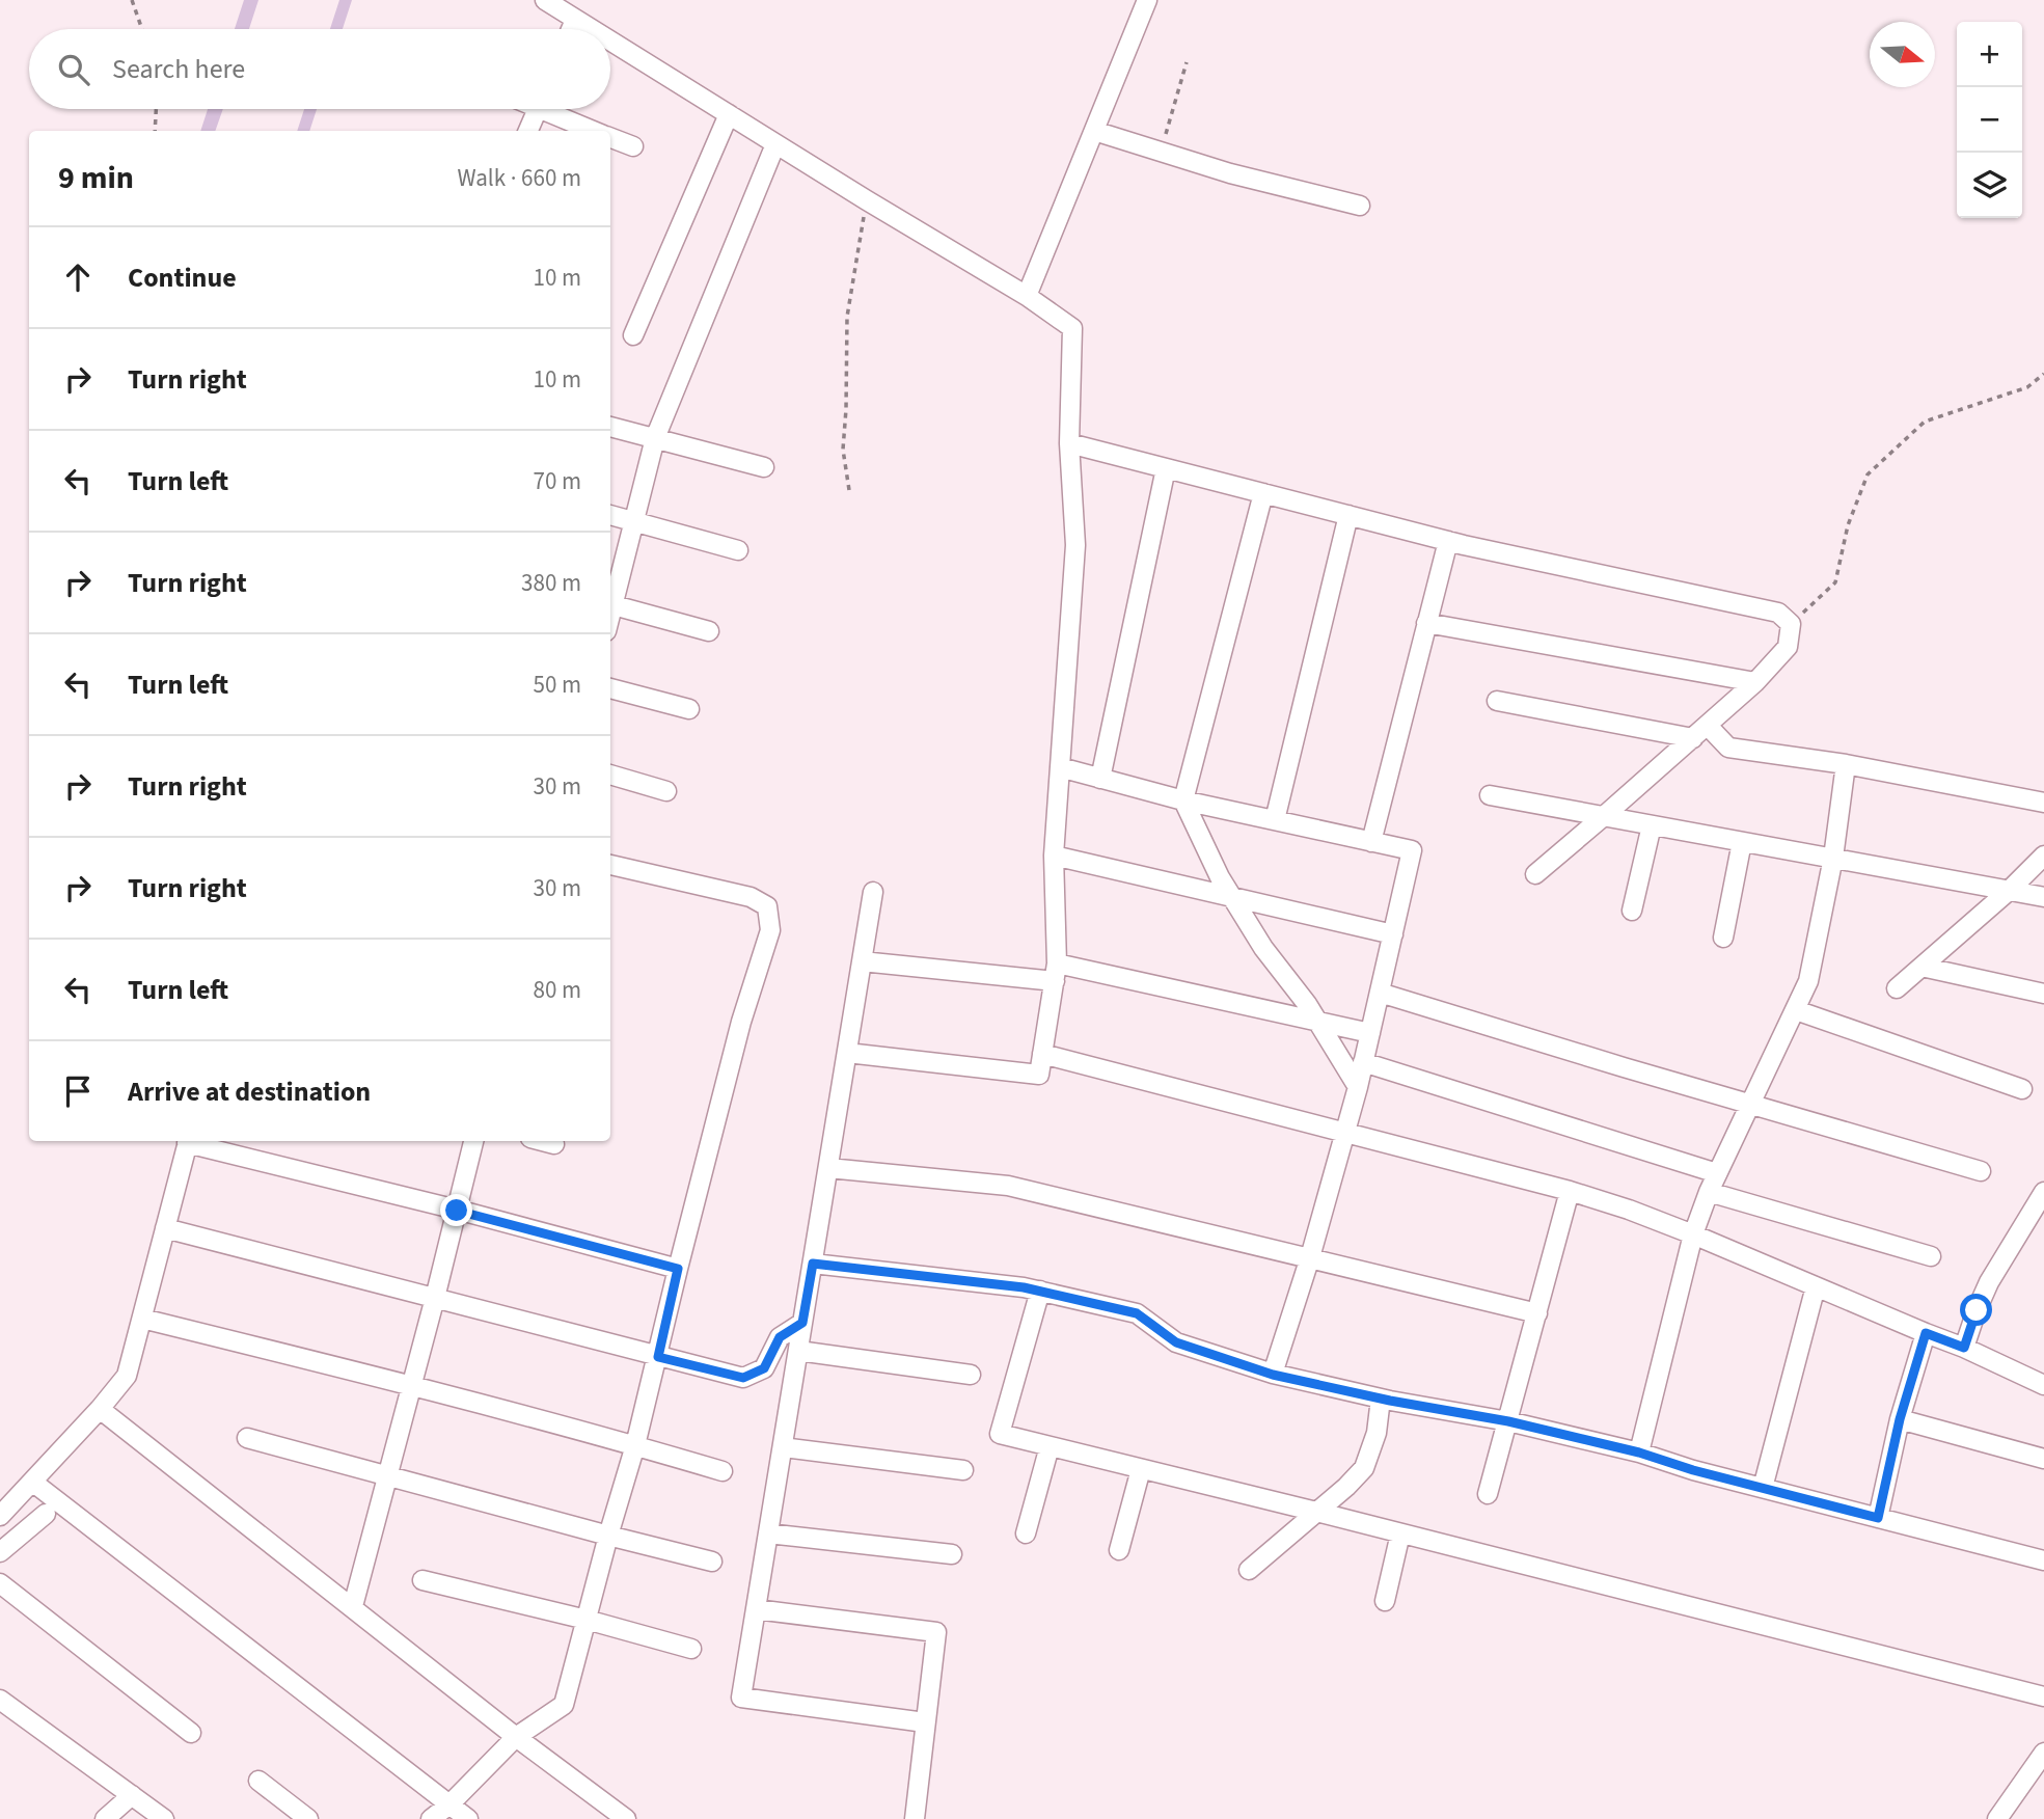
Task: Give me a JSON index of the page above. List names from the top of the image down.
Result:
{
  "north": "right",
  "page": {
    "map_buttons": ["+", "−"],
    "search": "Search here",
    "heading": ["9 min", "Walk · 660 m"],
    "list": [
      ["Continue", "10 m"],
      ["Turn right", "10 m"],
      ["Turn left", "70 m"],
      ["Turn right", "380 m"],
      ["Turn left", "50 m"],
      ["Turn right", "30 m"],
      ["Turn right", "30 m"],
      ["Turn left", "80 m"],
      "Arrive at destination"
    ]
  }
}
